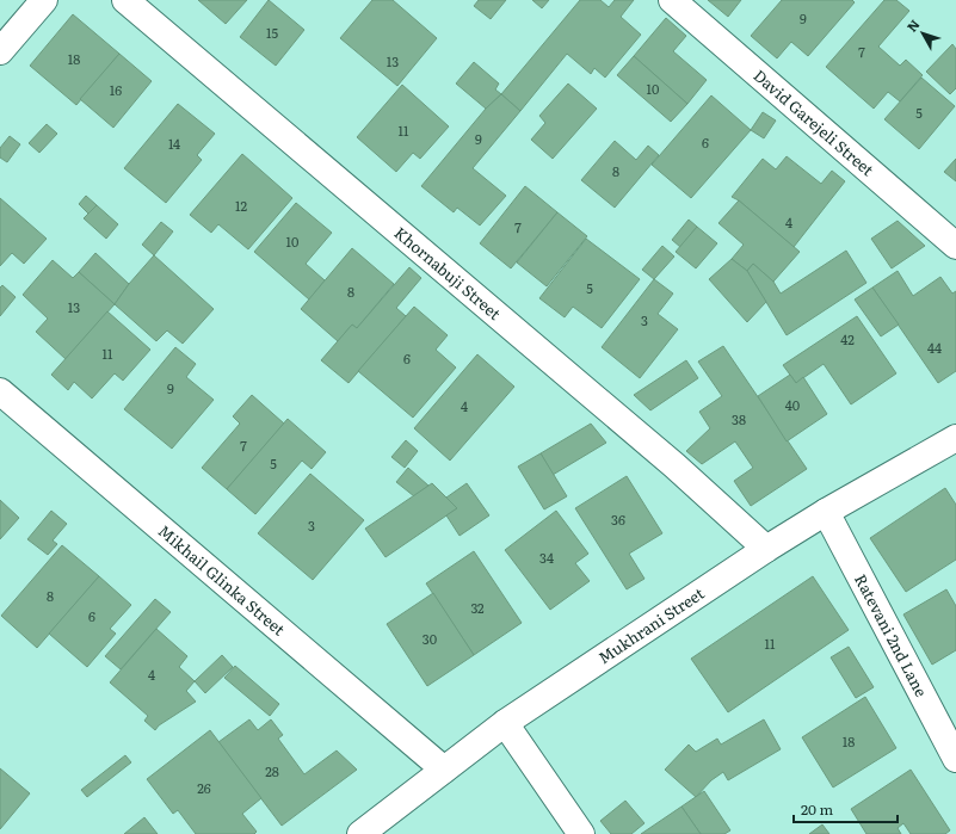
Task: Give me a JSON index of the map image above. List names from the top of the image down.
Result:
{
  "streets": {
    "street": [
      "David Garejeli Street",
      "Khornabuji Street",
      "Mikhail Glinka Street",
      "Mukhrani Street",
      "Ratevani 2nd Lane"
    ]
  },
  "crossings": [
    ["Khornabuji Street", "Mukhrani Street"],
    ["Mikhail Glinka Street", "Mukhrani Street"],
    ["Mukhrani Street", "Ratevani 2nd Lane"]
  ],
  "house_numbers": [
    "9",
    "15",
    "7",
    "18",
    "13",
    "10",
    "16",
    "5",
    "11",
    "9",
    "6",
    "14",
    "8",
    "12",
    "4",
    "7",
    "10",
    "5",
    "8",
    "13",
    "3",
    "42",
    "44",
    "11",
    "6",
    "9",
    "40",
    "4",
    "38",
    "7",
    "5",
    "36",
    "3",
    "34",
    "8",
    "32",
    "6",
    "30",
    "11",
    "4",
    "18",
    "28",
    "26"
  ],
  "scale_bar": "20 m",
  "north": "top left"
}
